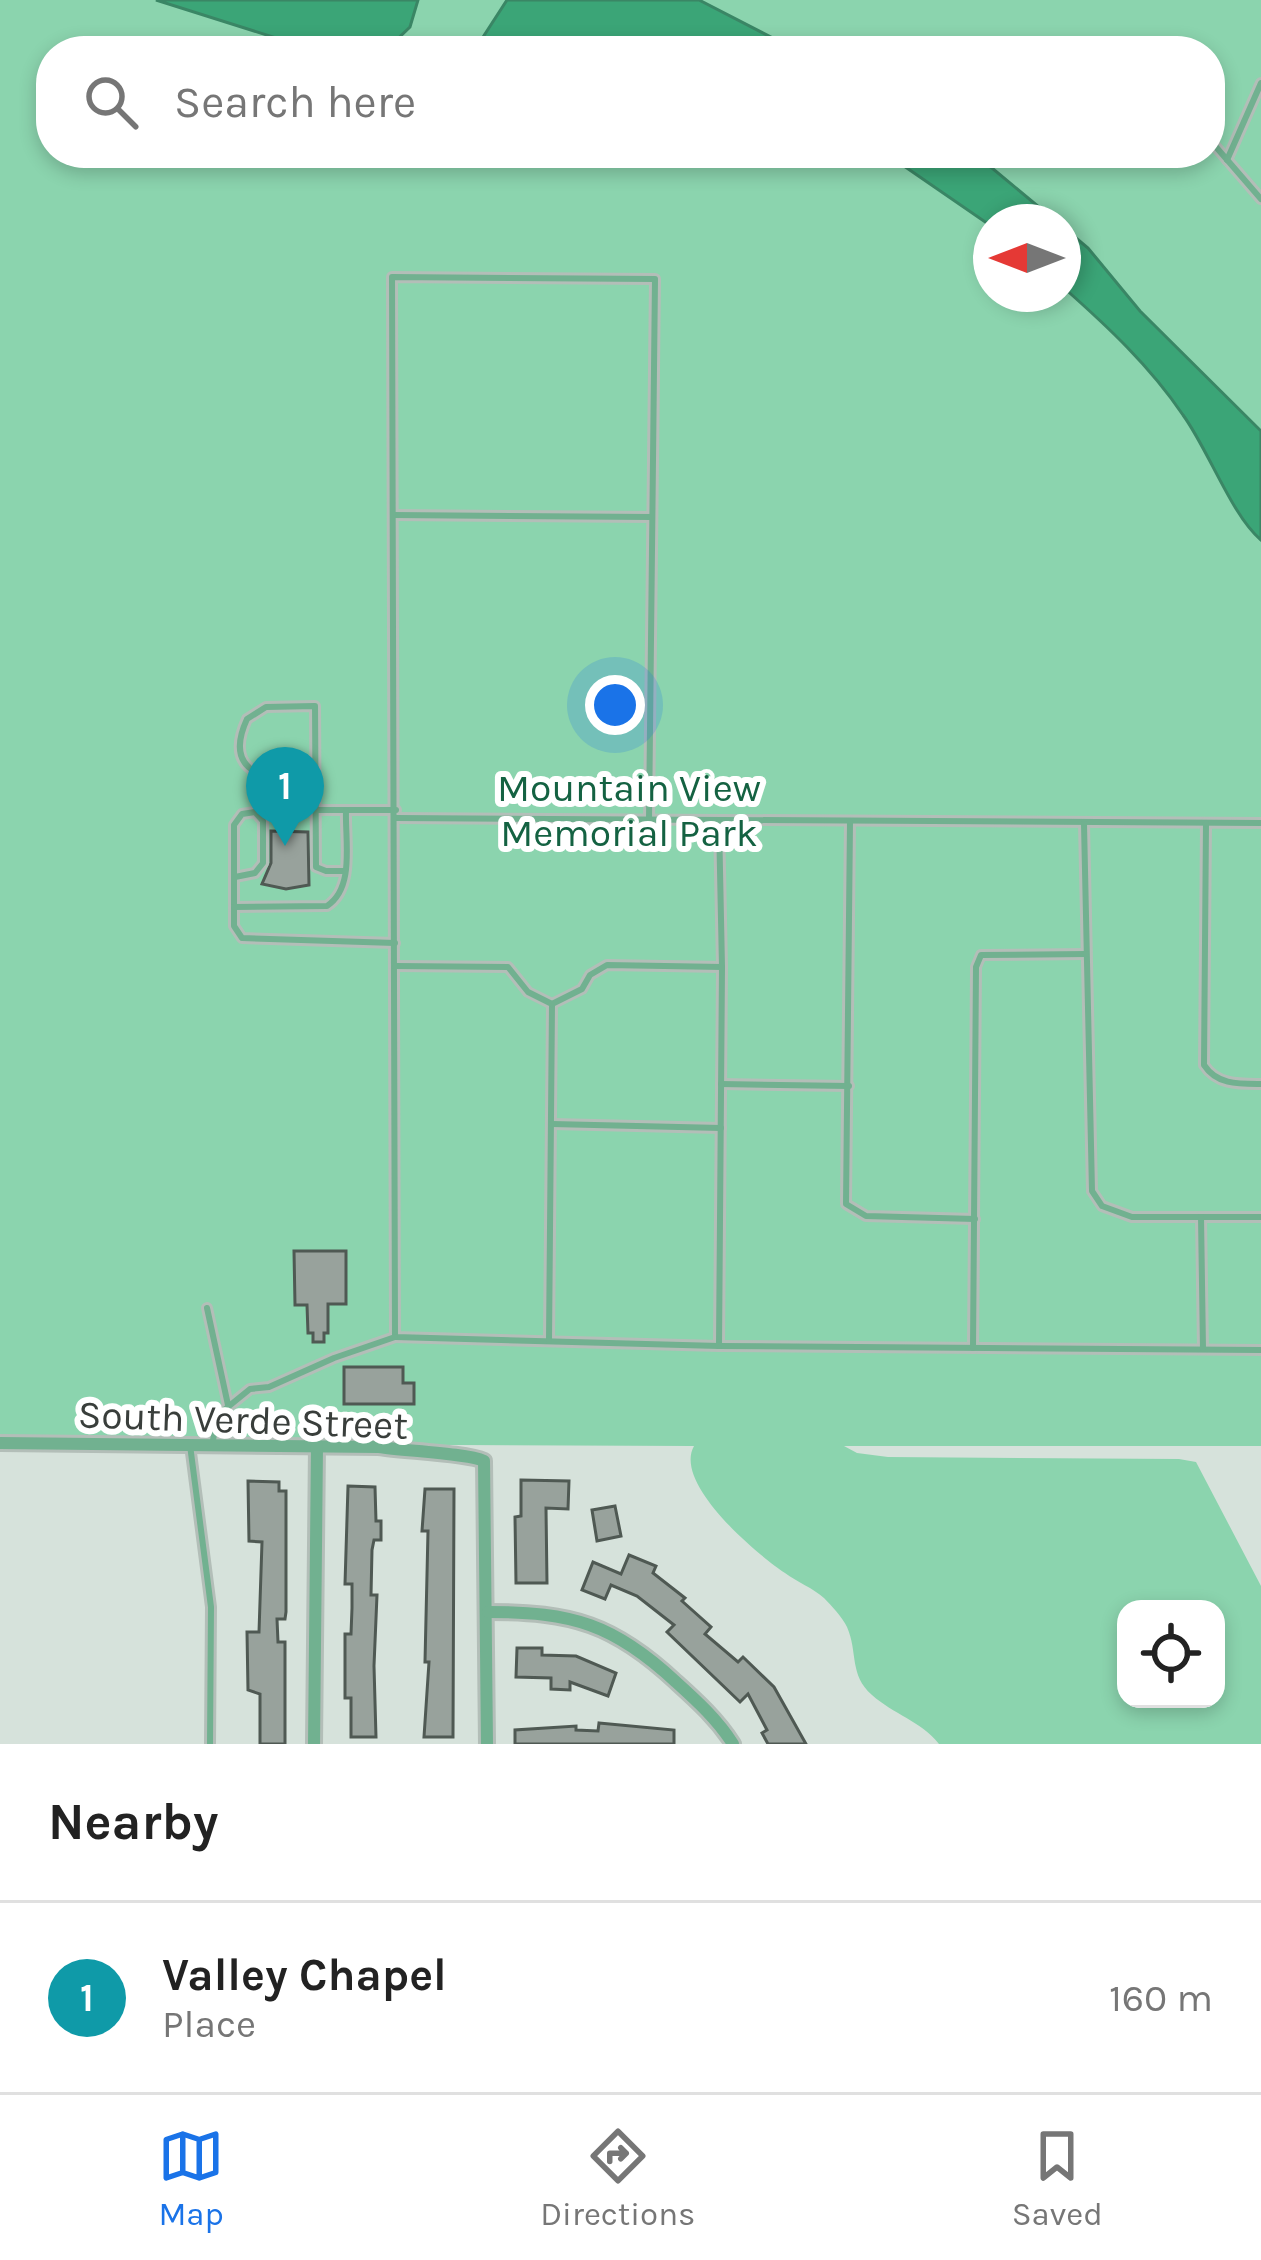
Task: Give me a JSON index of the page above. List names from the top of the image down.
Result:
{
  "streets": {
    "street": ["South Verde Street"]
  },
  "parks": ["Mountain View Memorial Park"],
  "north": "left",
  "page": {
    "search": "Search here",
    "pins": "1",
    "heading": "Nearby",
    "list": [
      {
        "mark": "1",
        "name": "Valley Chapel",
        "note": "Place",
        "value": "160 m"
      }
    ],
    "nav": ["Map", "Directions", "Saved"]
  }
}
